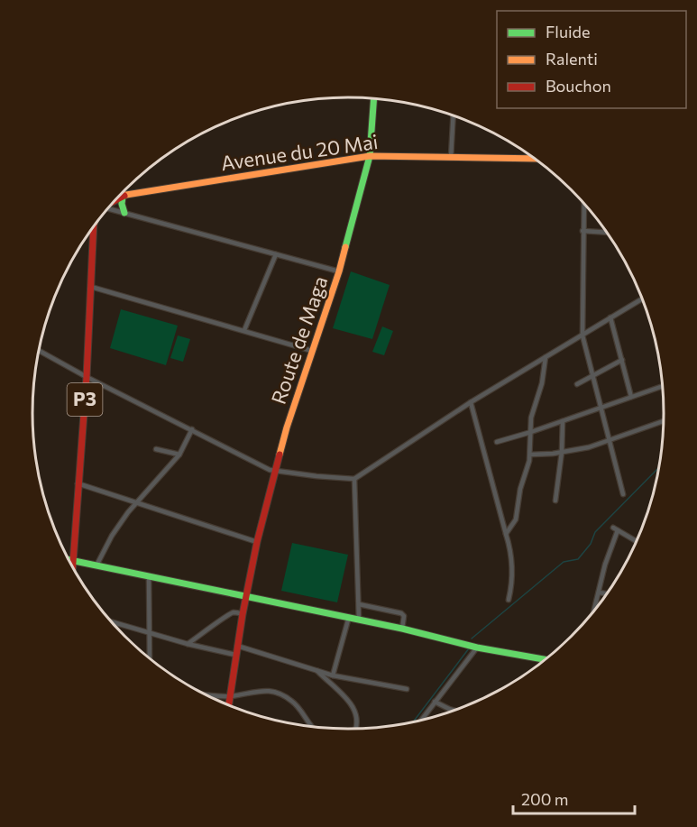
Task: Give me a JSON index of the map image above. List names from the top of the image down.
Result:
{
  "streets": {
    "main road": ["Avenue du 20 Mai", "Route de Maga", "P3"]
  },
  "crossings": [
    ["Avenue du 20 Mai", "Route de Maga"]
  ],
  "legend": ["Fluide", "Ralenti", "Bouchon"],
  "scale_bar": "200 m"
}
